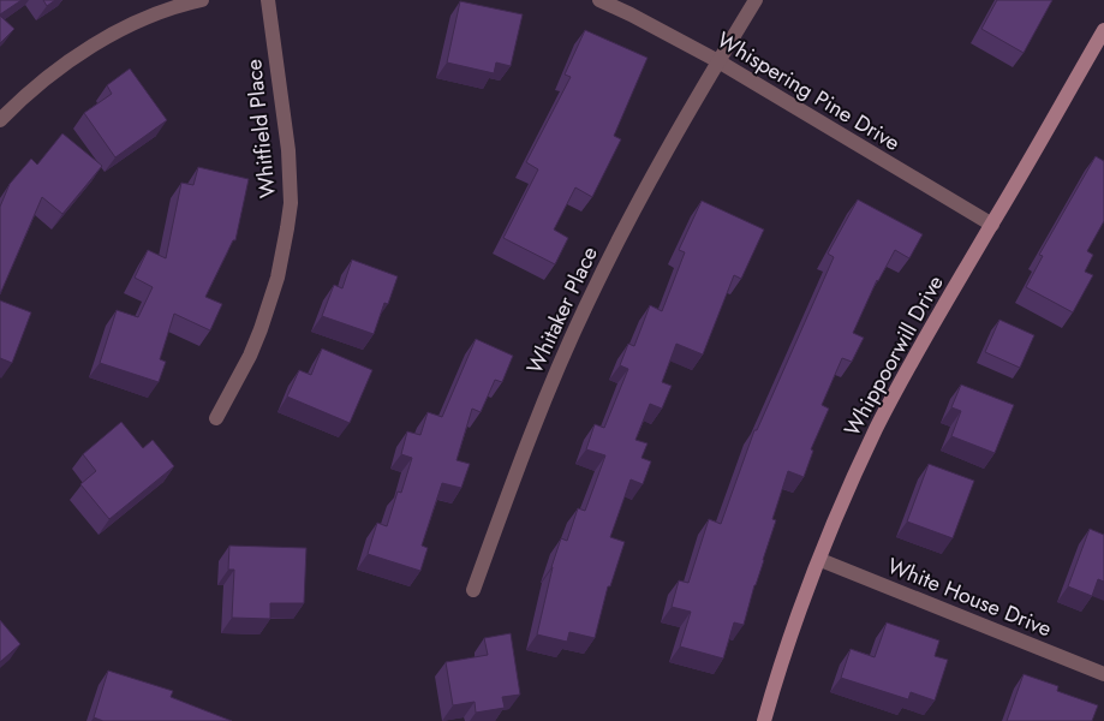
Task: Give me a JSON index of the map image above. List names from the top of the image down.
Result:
{
  "streets": {
    "street": [
      "Whispering Pine Drive",
      "Whitfield Place",
      "Whitaker Place",
      "Whippoorwill Drive",
      "White House Drive"
    ]
  },
  "crossings": [
    ["Whispering Pine Drive", "Whitaker Place"],
    ["Whispering Pine Drive", "Whippoorwill Drive"],
    ["Whippoorwill Drive", "White House Drive"]
  ]
}
